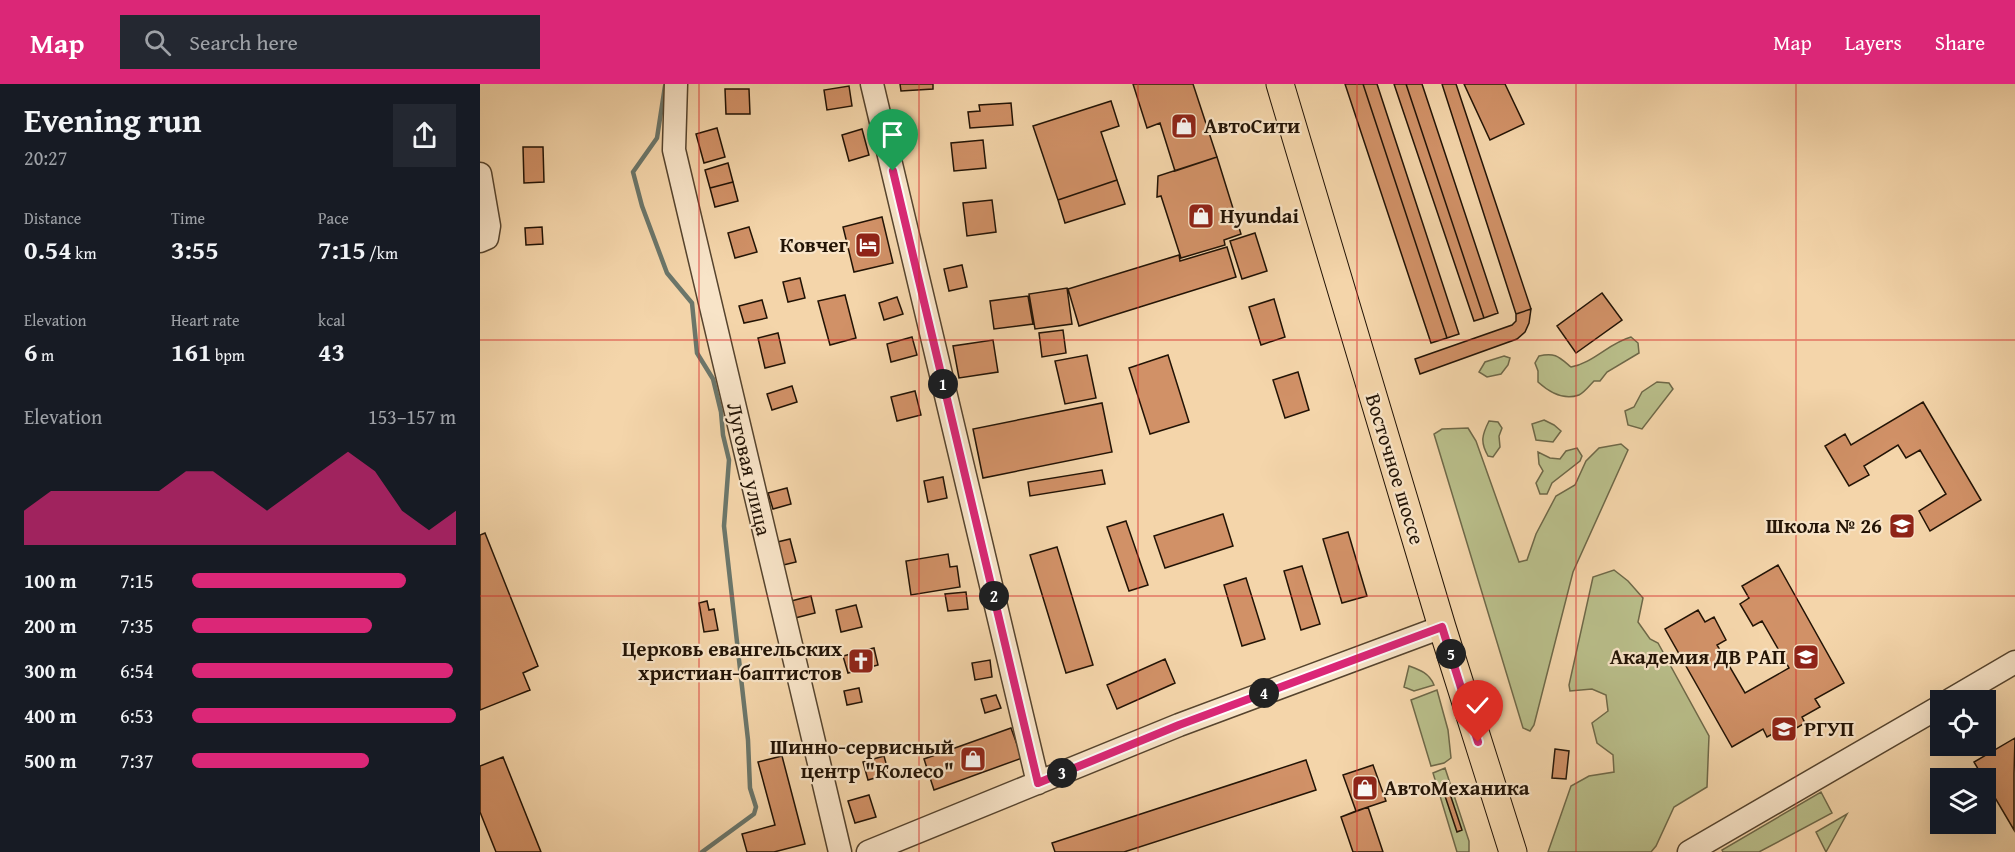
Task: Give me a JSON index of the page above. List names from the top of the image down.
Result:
{
  "streets": {
    "main road": ["Восточное шоссе"],
    "street": ["Луговая улица"]
  },
  "places": {
    "shop": [
      "АвтоСити",
      "Hyundai",
      "Шинно-сервисный центр \"Колесо\"",
      "АвтоМеханика"
    ],
    "hotel": ["Ковчег"],
    "school or university": ["Школа № 26", "Академия ДВ РАП", "РГУП"],
    "church": ["Церковь евангельских христиан-баптистов"]
  },
  "page": {
    "header": "Map",
    "search": "Search here",
    "nav": ["Map", "Layers", "Share"],
    "heading": ["Evening run", "20:27"],
    "stats": [
      ["Distance", "0.54 km"],
      ["Time", "3:55"],
      ["Pace", "7:15 /km"],
      ["Elevation", "6 m"],
      ["Heart rate", "161 bpm"],
      ["kcal", "43"]
    ],
    "pins": [
      "1",
      "2",
      "5",
      "4",
      "3"
    ],
    "chart": ["Elevation", "153–157 m"],
    "list": [
      {
        "name": "100 m",
        "note": "7:15"
      },
      {
        "name": "200 m",
        "note": "7:35"
      },
      {
        "name": "300 m",
        "note": "6:54"
      },
      {
        "name": "400 m",
        "note": "6:53"
      },
      {
        "name": "500 m",
        "note": "7:37"
      }
    ]
  }
}
